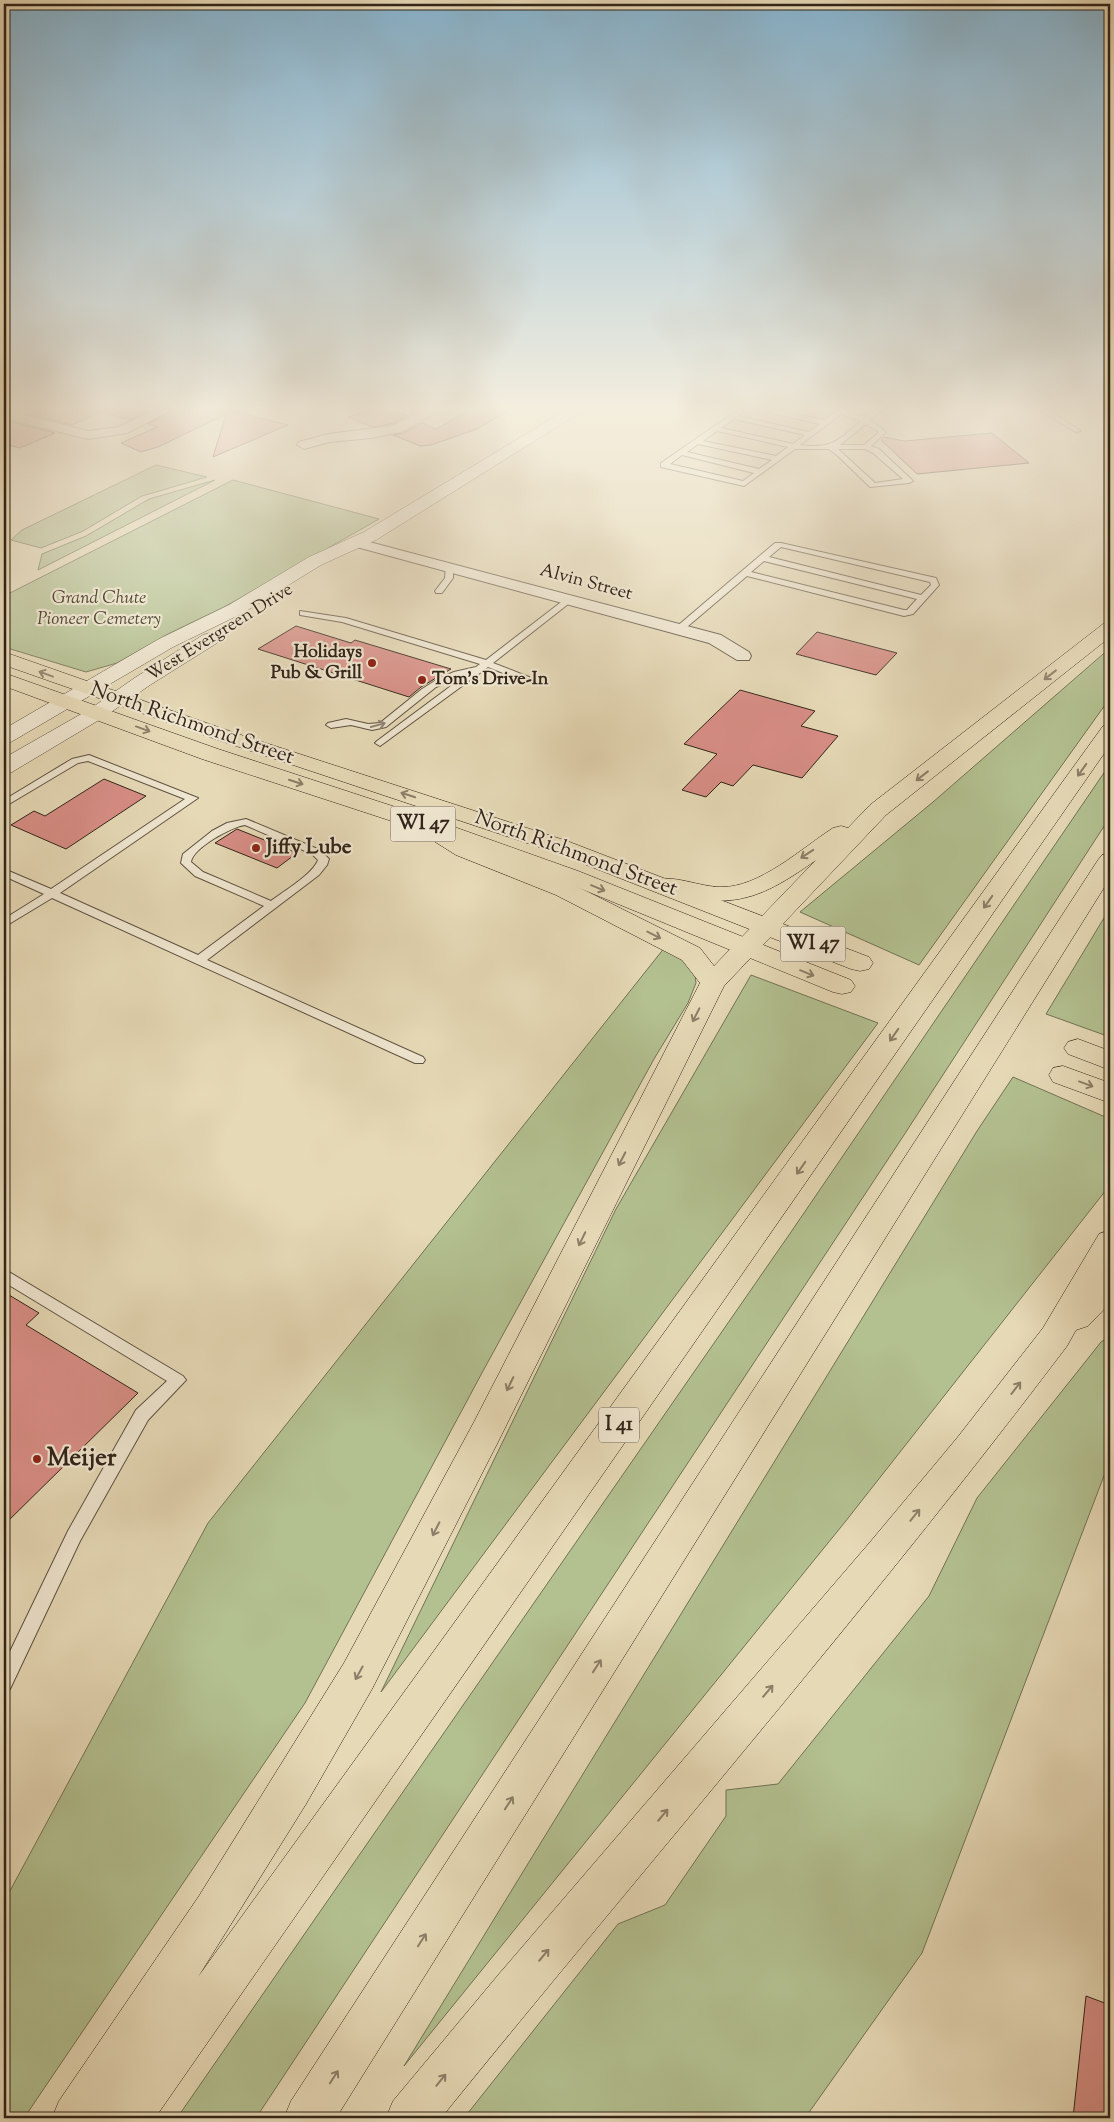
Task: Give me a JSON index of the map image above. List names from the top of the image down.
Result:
{
  "streets": {
    "main road": ["North Richmond Street", "WI 47", "I 41"],
    "street": ["Alvin Street", "West Evergreen Drive"]
  },
  "crossings": [
    ["Alvin Street", "West Evergreen Drive"],
    ["West Evergreen Drive", "North Richmond Street"]
  ],
  "parks": ["Grand Chute Pioneer Cemetery"],
  "places": [
    "Holidays Pub & Grill",
    "Tom's Drive-In",
    "Jiffy Lube",
    "Meijer"
  ]
}
